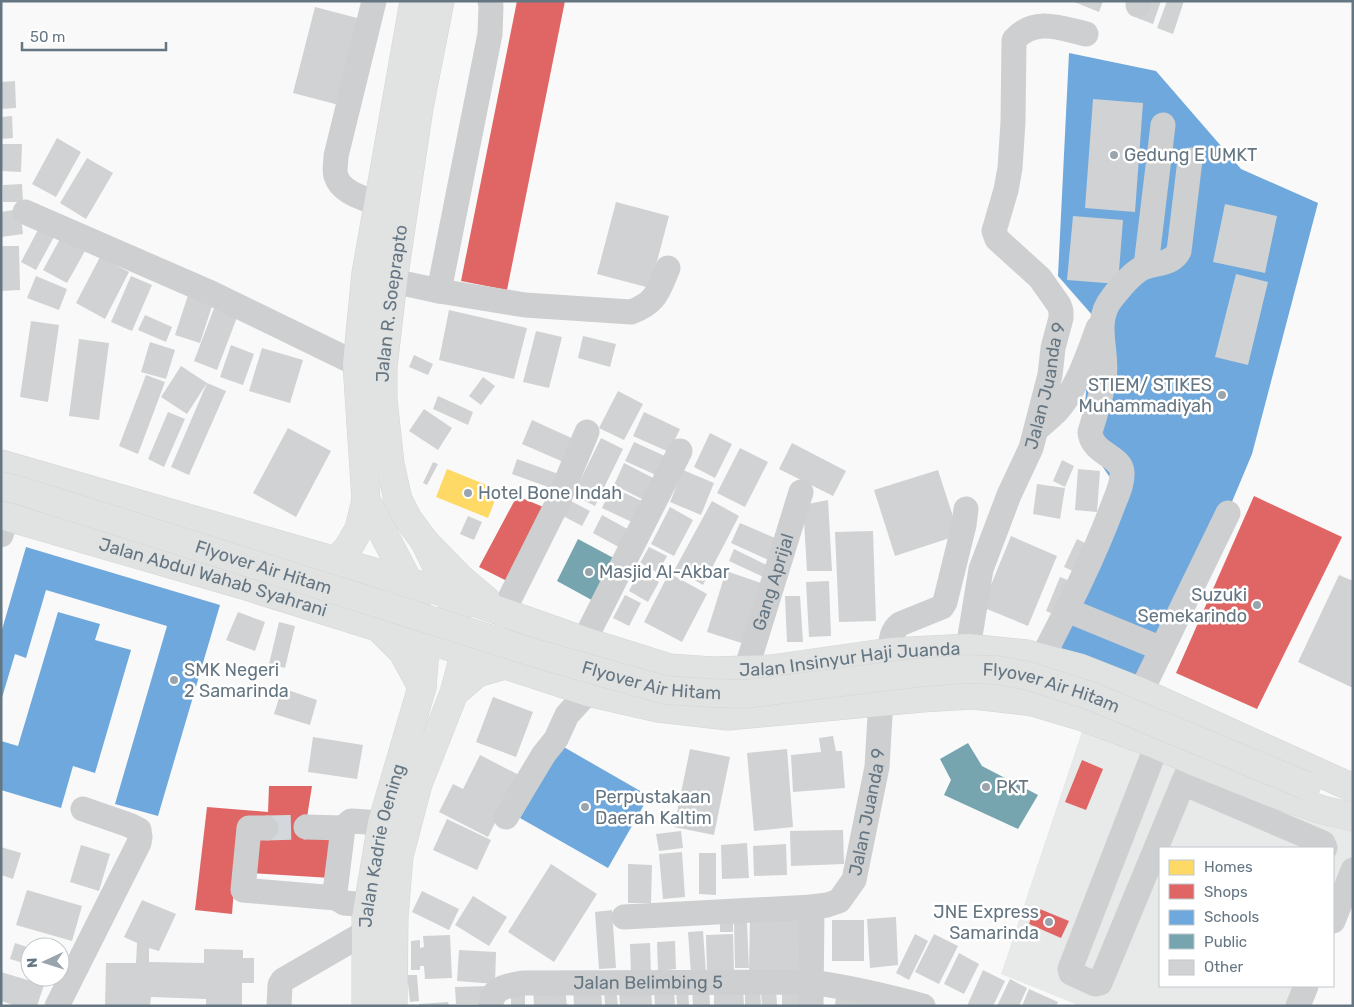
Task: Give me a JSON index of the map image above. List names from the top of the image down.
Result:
{
  "streets": {
    "main road": [
      "Jalan R. Soeprapto",
      "Flyover Air Hitam",
      "Jalan Abdul Wahab Syahrani",
      "Jalan Insinyur Haji Juanda",
      "Jalan Kadrie Oening"
    ],
    "street": ["Jalan Juanda 9", "Gang Aprijal", "Jalan Belimbing 5"]
  },
  "crossings": [
    ["Jalan R. Soeprapto", "Jalan Abdul Wahab Syahrani"],
    ["Jalan R. Soeprapto", "Jalan Insinyur Haji Juanda"],
    ["Jalan R. Soeprapto", "Jalan Kadrie Oening"],
    ["Jalan Juanda 9", "Jalan Insinyur Haji Juanda"],
    ["Jalan Abdul Wahab Syahrani", "Jalan Kadrie Oening"],
    ["Gang Aprijal", "Jalan Insinyur Haji Juanda"]
  ],
  "places": [
    "Gedung E UMKT",
    "STIEM/ STIKES Muhammadiyah",
    "Hotel Bone Indah",
    "Masjid Al-Akbar",
    "Suzuki Semekarindo",
    "SMK Negeri 2 Samarinda",
    "PKT",
    "Perpustakaan Daerah Kaltim",
    "JNE Express Samarinda"
  ],
  "legend": [
    "Homes",
    "Shops",
    "Schools",
    "Public",
    "Other"
  ],
  "scale_bar": "50 m",
  "north": "left"
}
